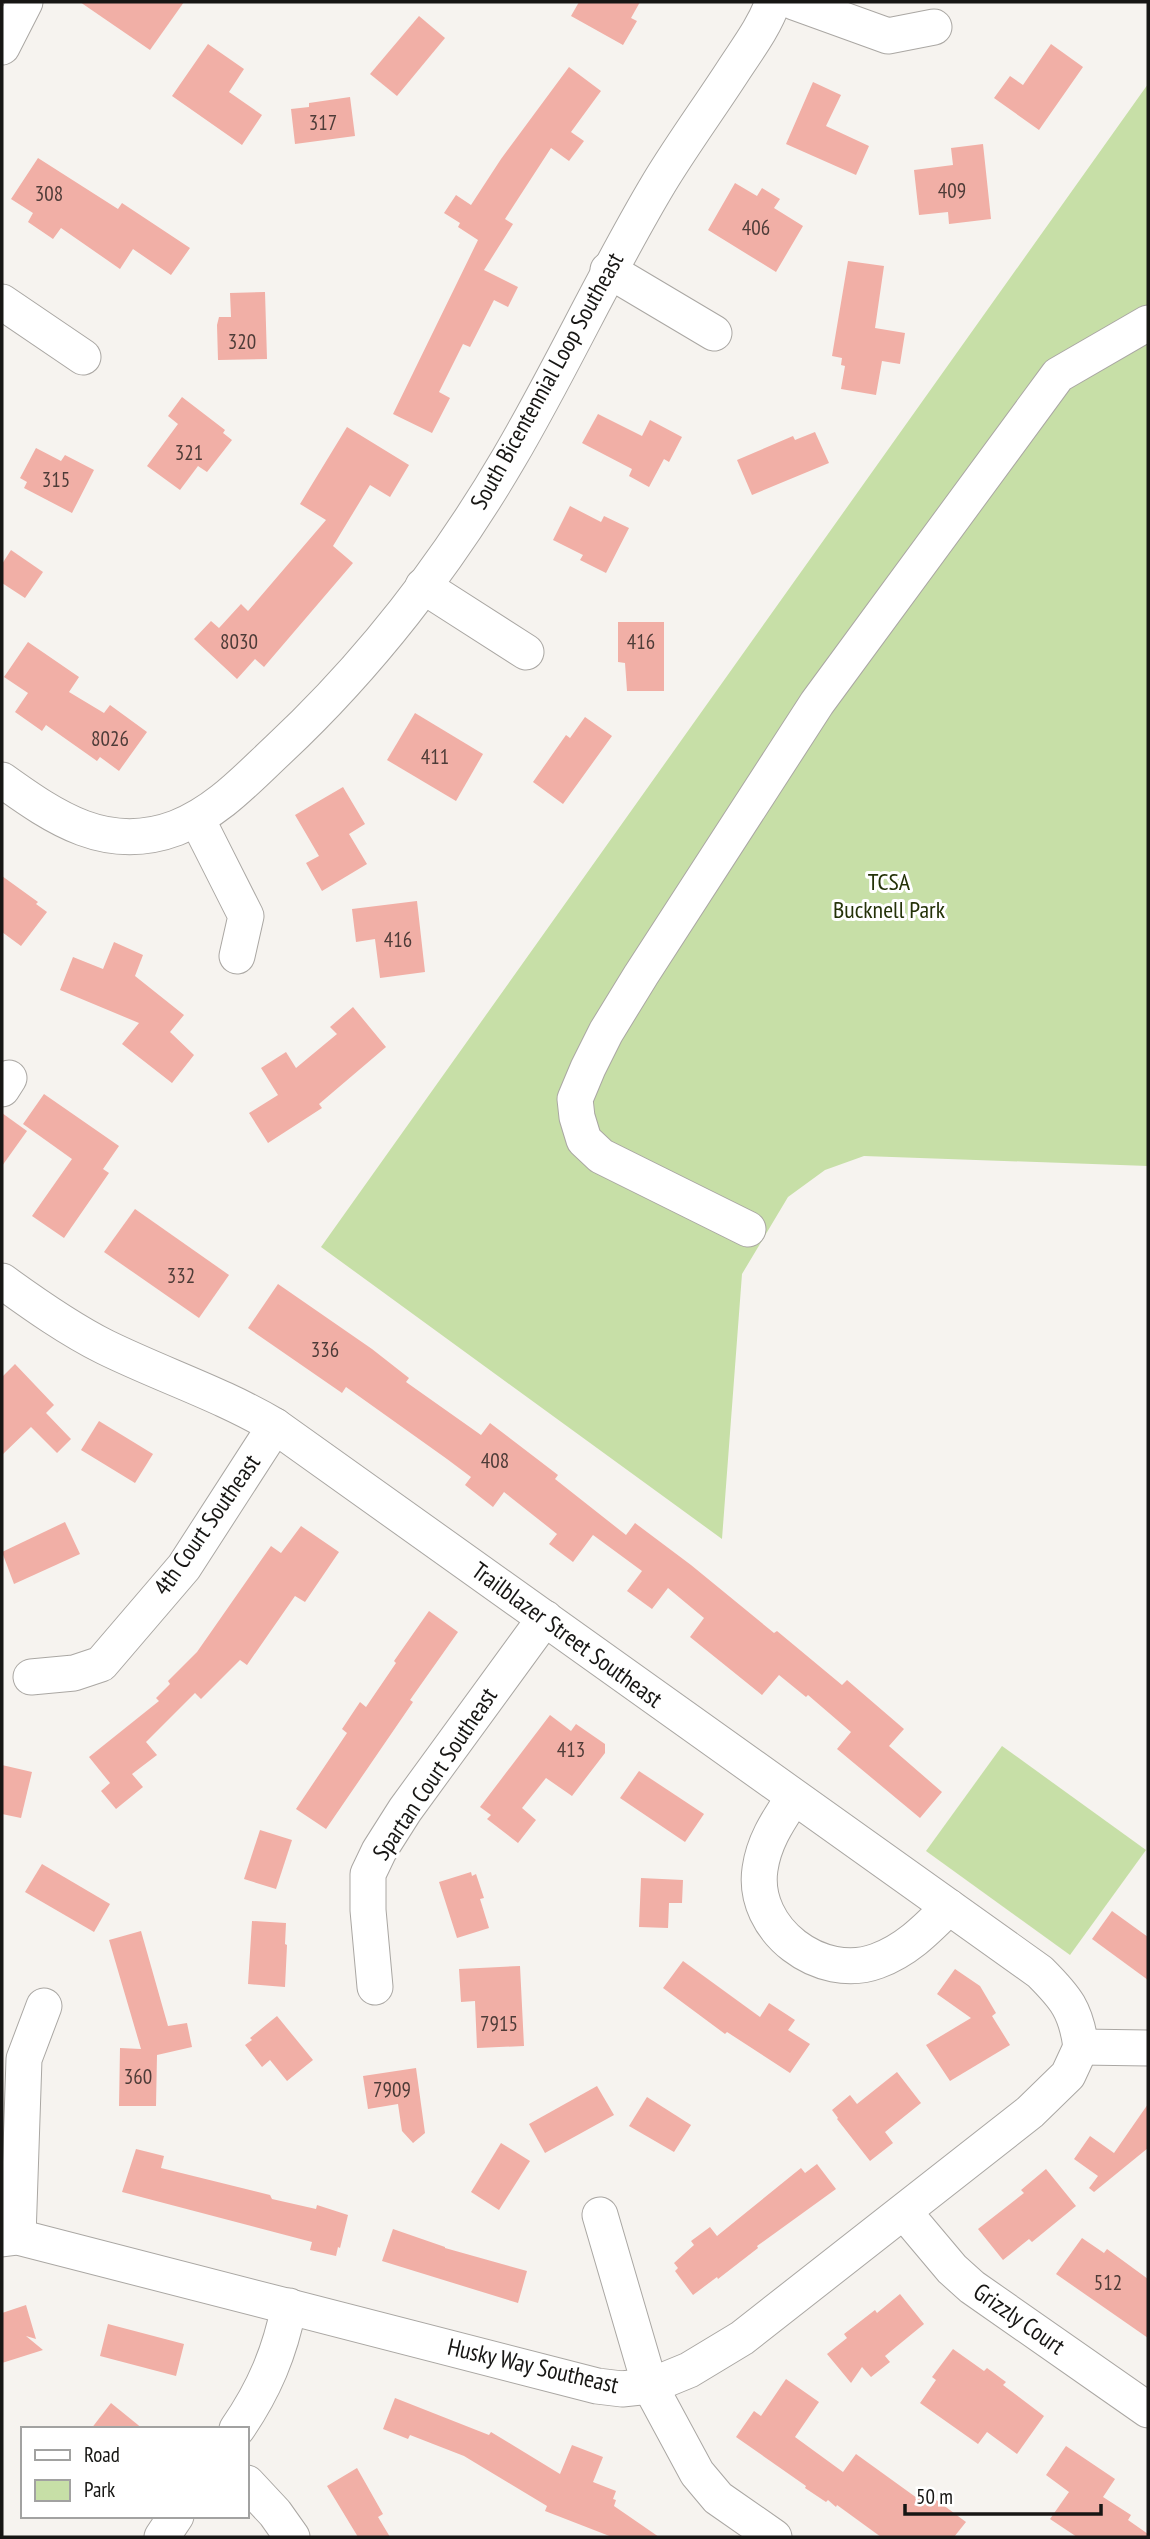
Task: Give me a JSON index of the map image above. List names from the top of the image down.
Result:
{
  "streets": {
    "street": [
      "South Bicentennial Loop Southeast",
      "4th Court Southeast",
      "Trailblazer Street Southeast",
      "Spartan Court Southeast",
      "Grizzly Court",
      "Husky Way Southeast"
    ]
  },
  "crossings": [
    ["4th Court Southeast", "Trailblazer Street Southeast"],
    ["Trailblazer Street Southeast", "Spartan Court Southeast"],
    ["Trailblazer Street Southeast", "Husky Way Southeast"],
    ["Grizzly Court", "Husky Way Southeast"]
  ],
  "parks": ["TCSA Bucknell Park"],
  "house_numbers": [
    "317",
    "409",
    "308",
    "406",
    "320",
    "321",
    "315",
    "8030",
    "416",
    "8026",
    "411",
    "416",
    "332",
    "336",
    "408",
    "413",
    "7915",
    "360",
    "7909",
    "512"
  ],
  "legend": ["Road", "Park"],
  "scale_bar": "50 m"
}
